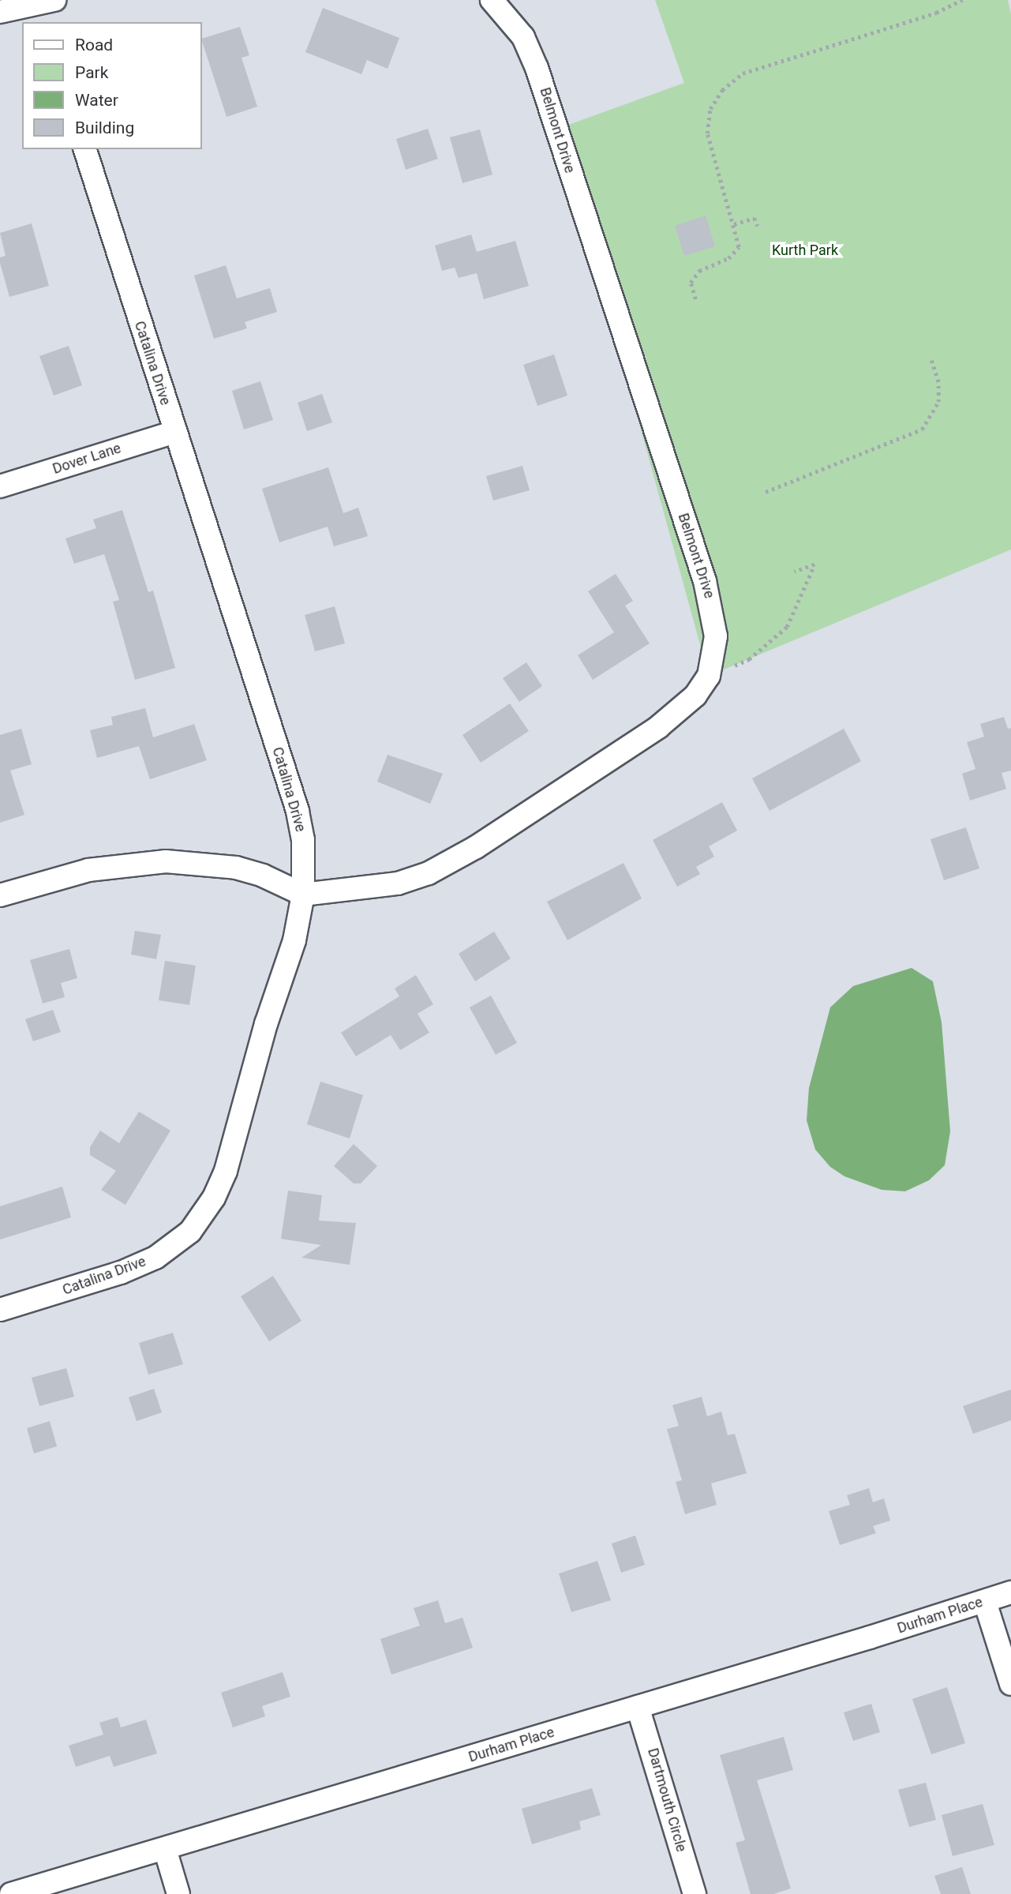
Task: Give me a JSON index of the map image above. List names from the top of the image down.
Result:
{
  "streets": {
    "street": [
      "Belmont Drive",
      "Catalina Drive",
      "Dover Lane",
      "Durham Place",
      "Dartmouth Circle"
    ]
  },
  "crossings": [
    ["Belmont Drive", "Catalina Drive"],
    ["Catalina Drive", "Dover Lane"],
    ["Durham Place", "Dartmouth Circle"]
  ],
  "parks": ["Kurth Park"],
  "legend": [
    "Road",
    "Park",
    "Water",
    "Building"
  ]
}
